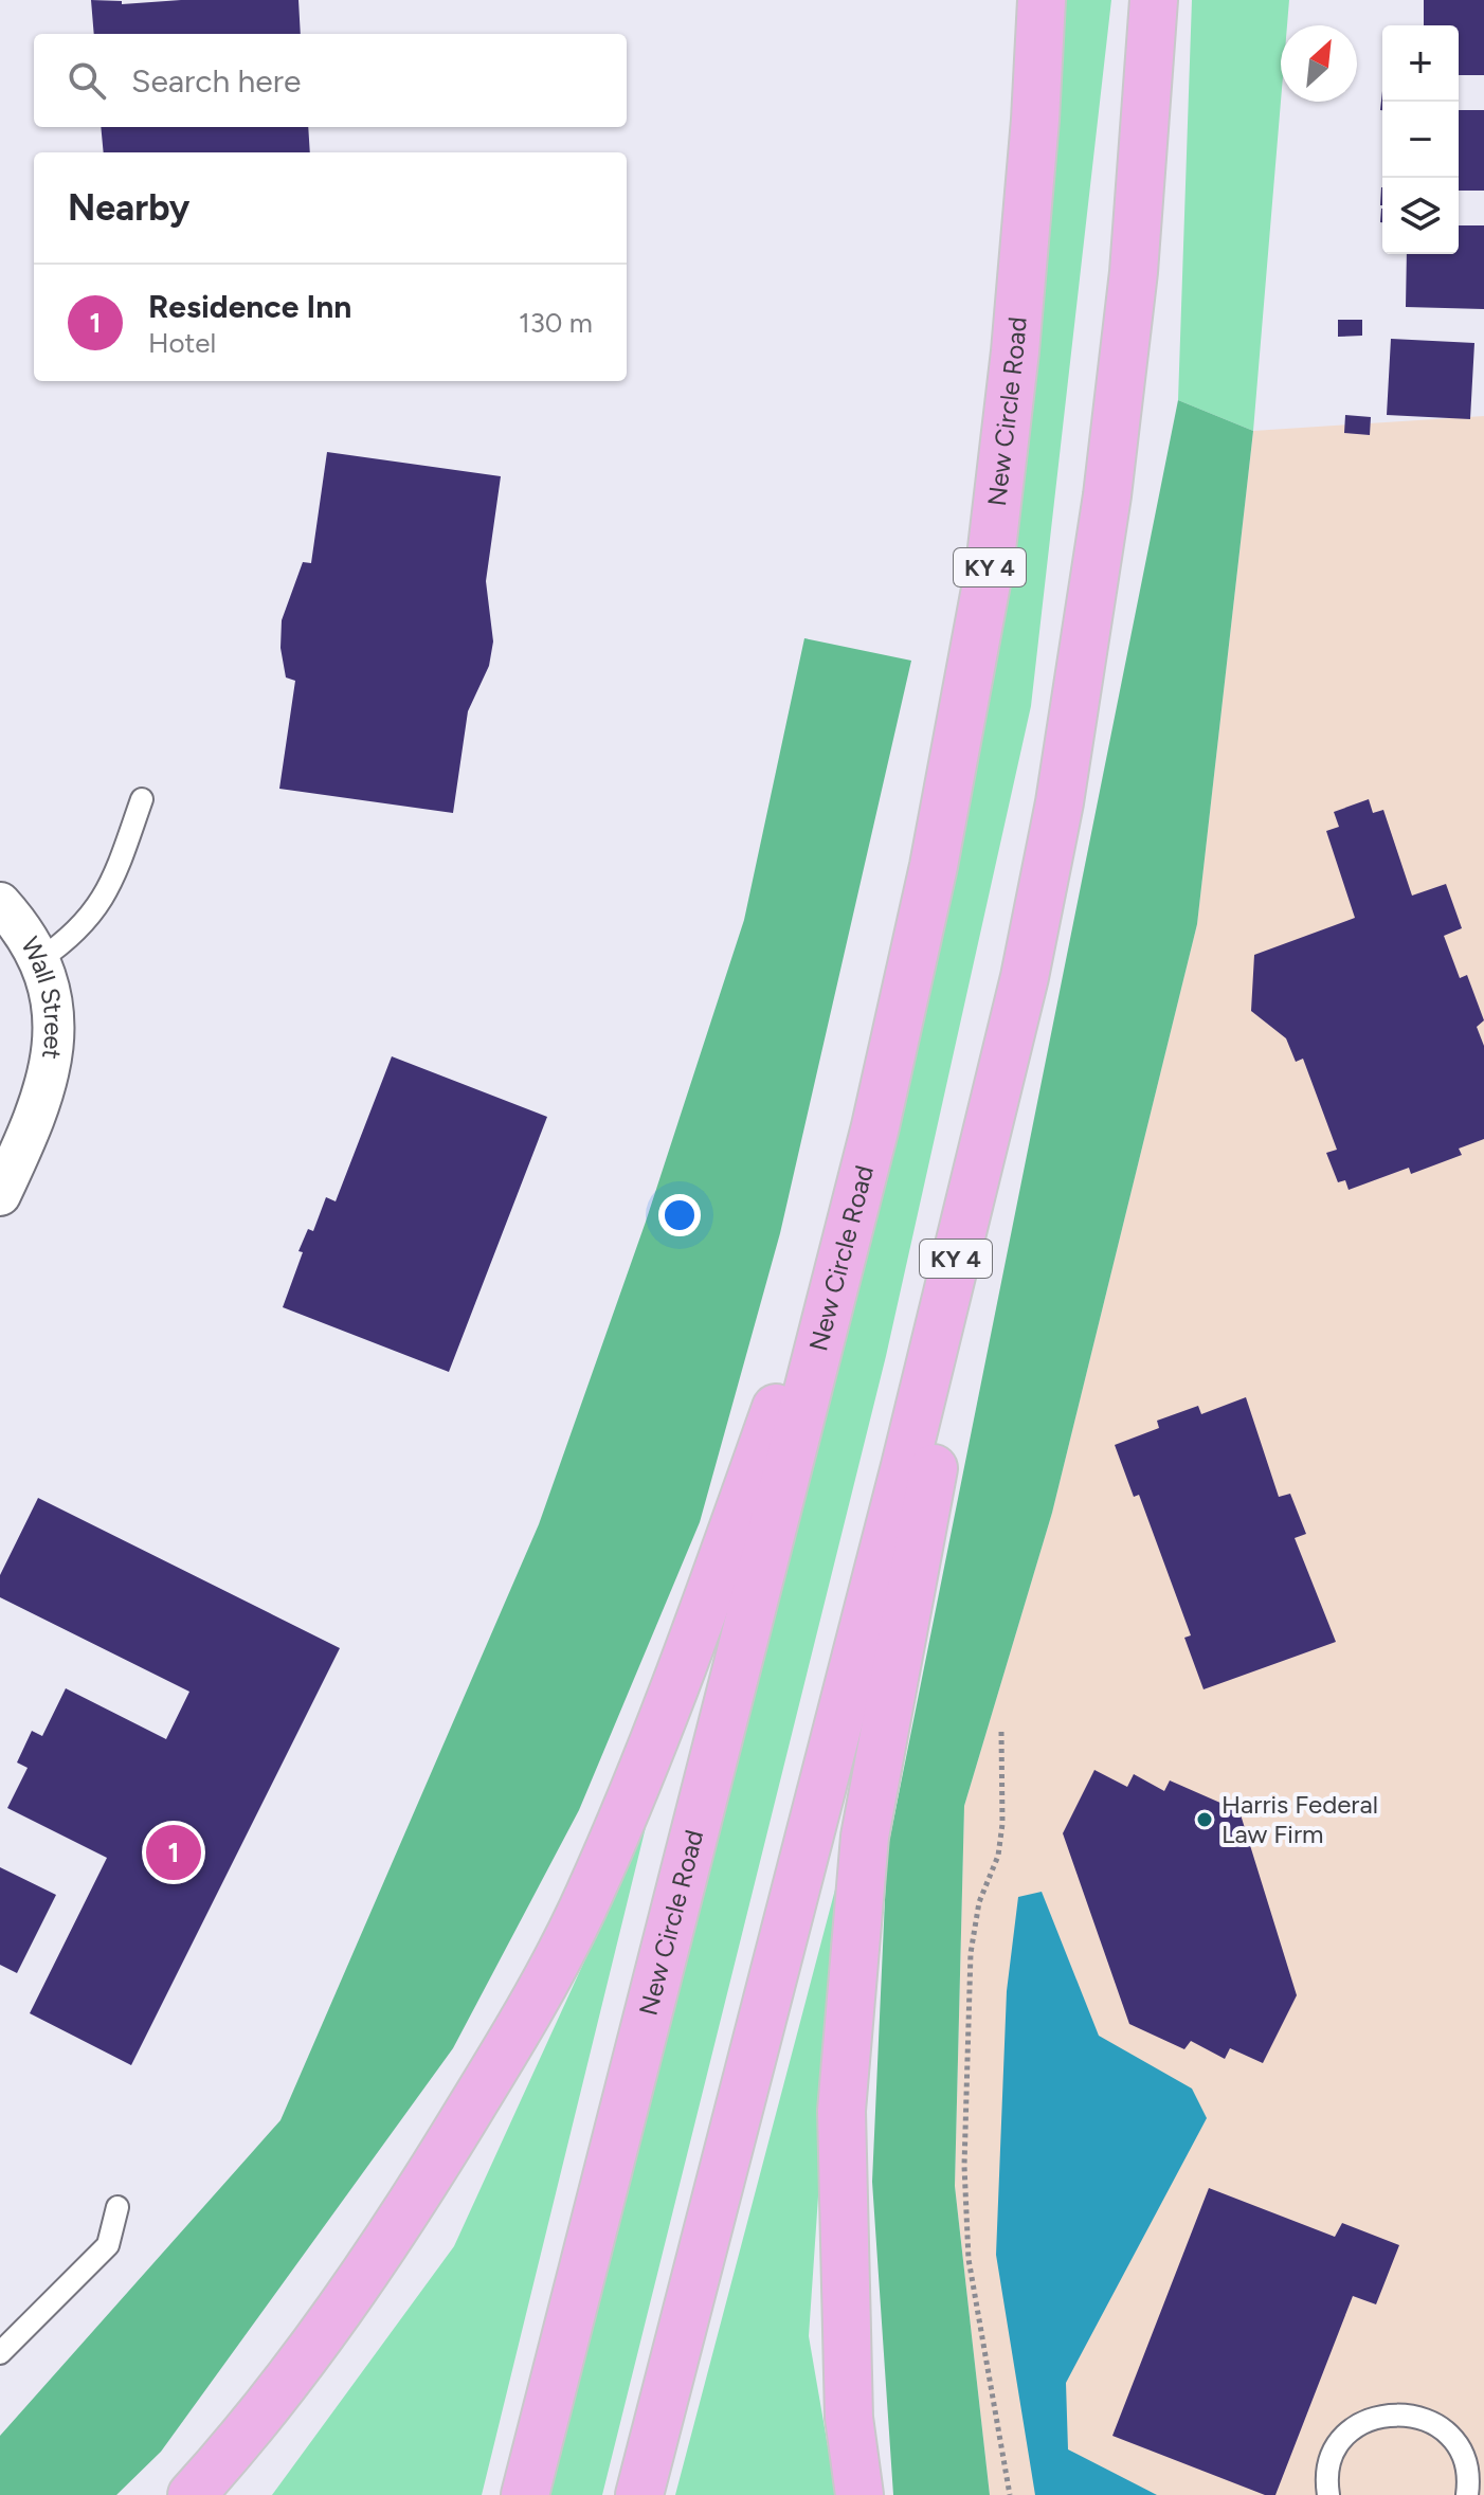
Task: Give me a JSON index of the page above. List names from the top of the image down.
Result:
{
  "streets": {
    "highway": ["New Circle Road", "KY 4"],
    "street": ["Wall Street"]
  },
  "places": ["Harris Federal Law Firm"],
  "north": "top right",
  "page": {
    "map_buttons": ["+", "−"],
    "search": "Search here",
    "heading": "Nearby",
    "list": [
      {
        "mark": "1",
        "name": "Residence Inn",
        "note": "Hotel",
        "value": "130 m"
      }
    ],
    "pins": "1"
  }
}
